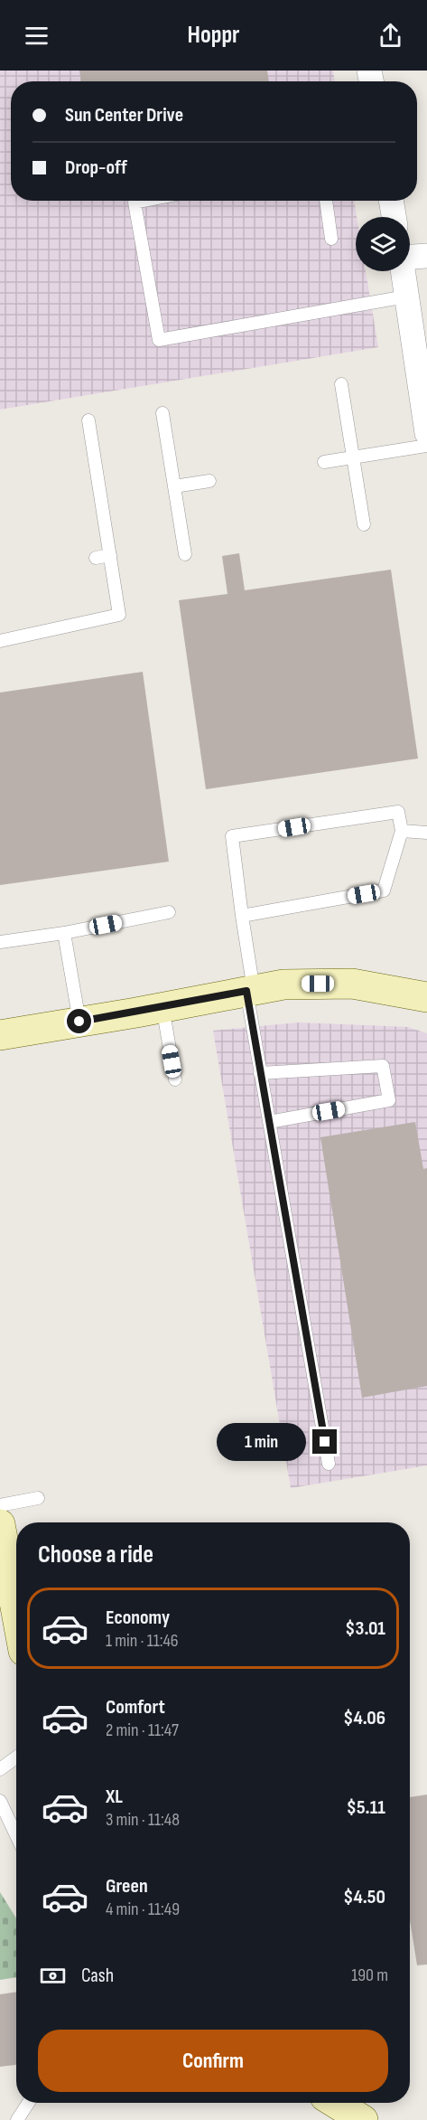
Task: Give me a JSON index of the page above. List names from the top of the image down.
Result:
{
  "page": {
    "header": "Hoppr",
    "banner": ["Sun Center Drive", "Drop-off"],
    "bubble": "1 min",
    "heading": "Choose a ride",
    "list": [
      {
        "name": "Economy",
        "note": "1 min · 11:46",
        "value": "$3.01"
      },
      {
        "name": "Comfort",
        "note": "2 min · 11:47",
        "value": "$4.06"
      },
      {
        "name": "XL",
        "note": "3 min · 11:48",
        "value": "$5.11"
      },
      {
        "name": "Green",
        "note": "4 min · 11:49",
        "value": "$4.50"
      }
    ],
    "pay": ["Cash", "190 m"],
    "buttons": "Confirm"
  }
}
